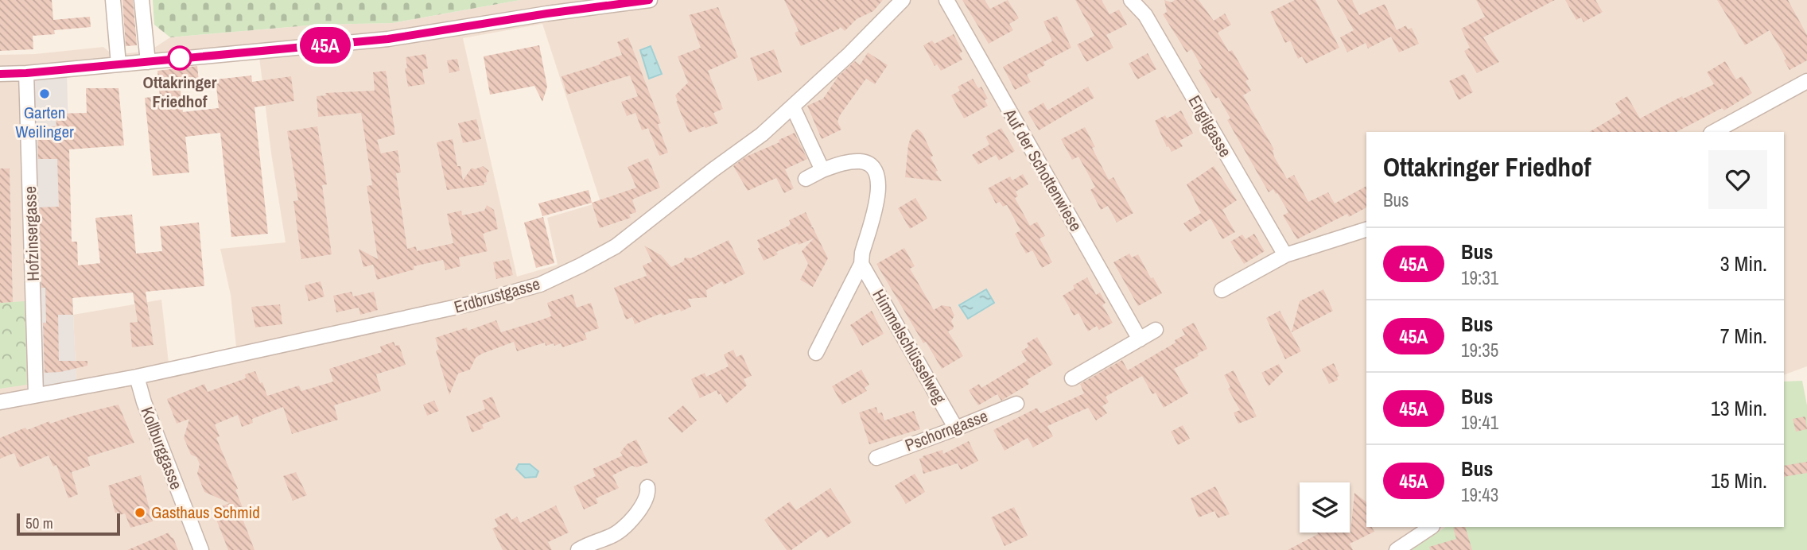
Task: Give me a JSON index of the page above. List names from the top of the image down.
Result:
{
  "streets": {
    "street": [
      "Engilgasse",
      "Auf der Schottenwiese",
      "Hofzinsergasse",
      "Erdbrustgasse",
      "Himmelschlüsselweg",
      "Pschorngasse",
      "Kollburggasse"
    ]
  },
  "crossings": [
    ["Hofzinsergasse", "Erdbrustgasse"],
    ["Erdbrustgasse", "Kollburggasse"],
    ["Himmelschlüsselweg", "Pschorngasse"]
  ],
  "places": ["Ottakringer Friedhof", "Garten Weilinger", "Gasthaus Schmid"],
  "lines": ["bus line 45A"],
  "scale_bar": "50 m",
  "page": {
    "on_map": "45A",
    "heading": ["Ottakringer Friedhof", "Bus"],
    "list": [
      {
        "mark": "45A",
        "name": "Bus",
        "note": "19:31",
        "value": "3 Min."
      },
      {
        "mark": "45A",
        "name": "Bus",
        "note": "19:35",
        "value": "7 Min."
      },
      {
        "mark": "45A",
        "name": "Bus",
        "note": "19:41",
        "value": "13 Min."
      },
      {
        "mark": "45A",
        "name": "Bus",
        "note": "19:43",
        "value": "15 Min."
      }
    ],
    "scale": "50 m"
  }
}
